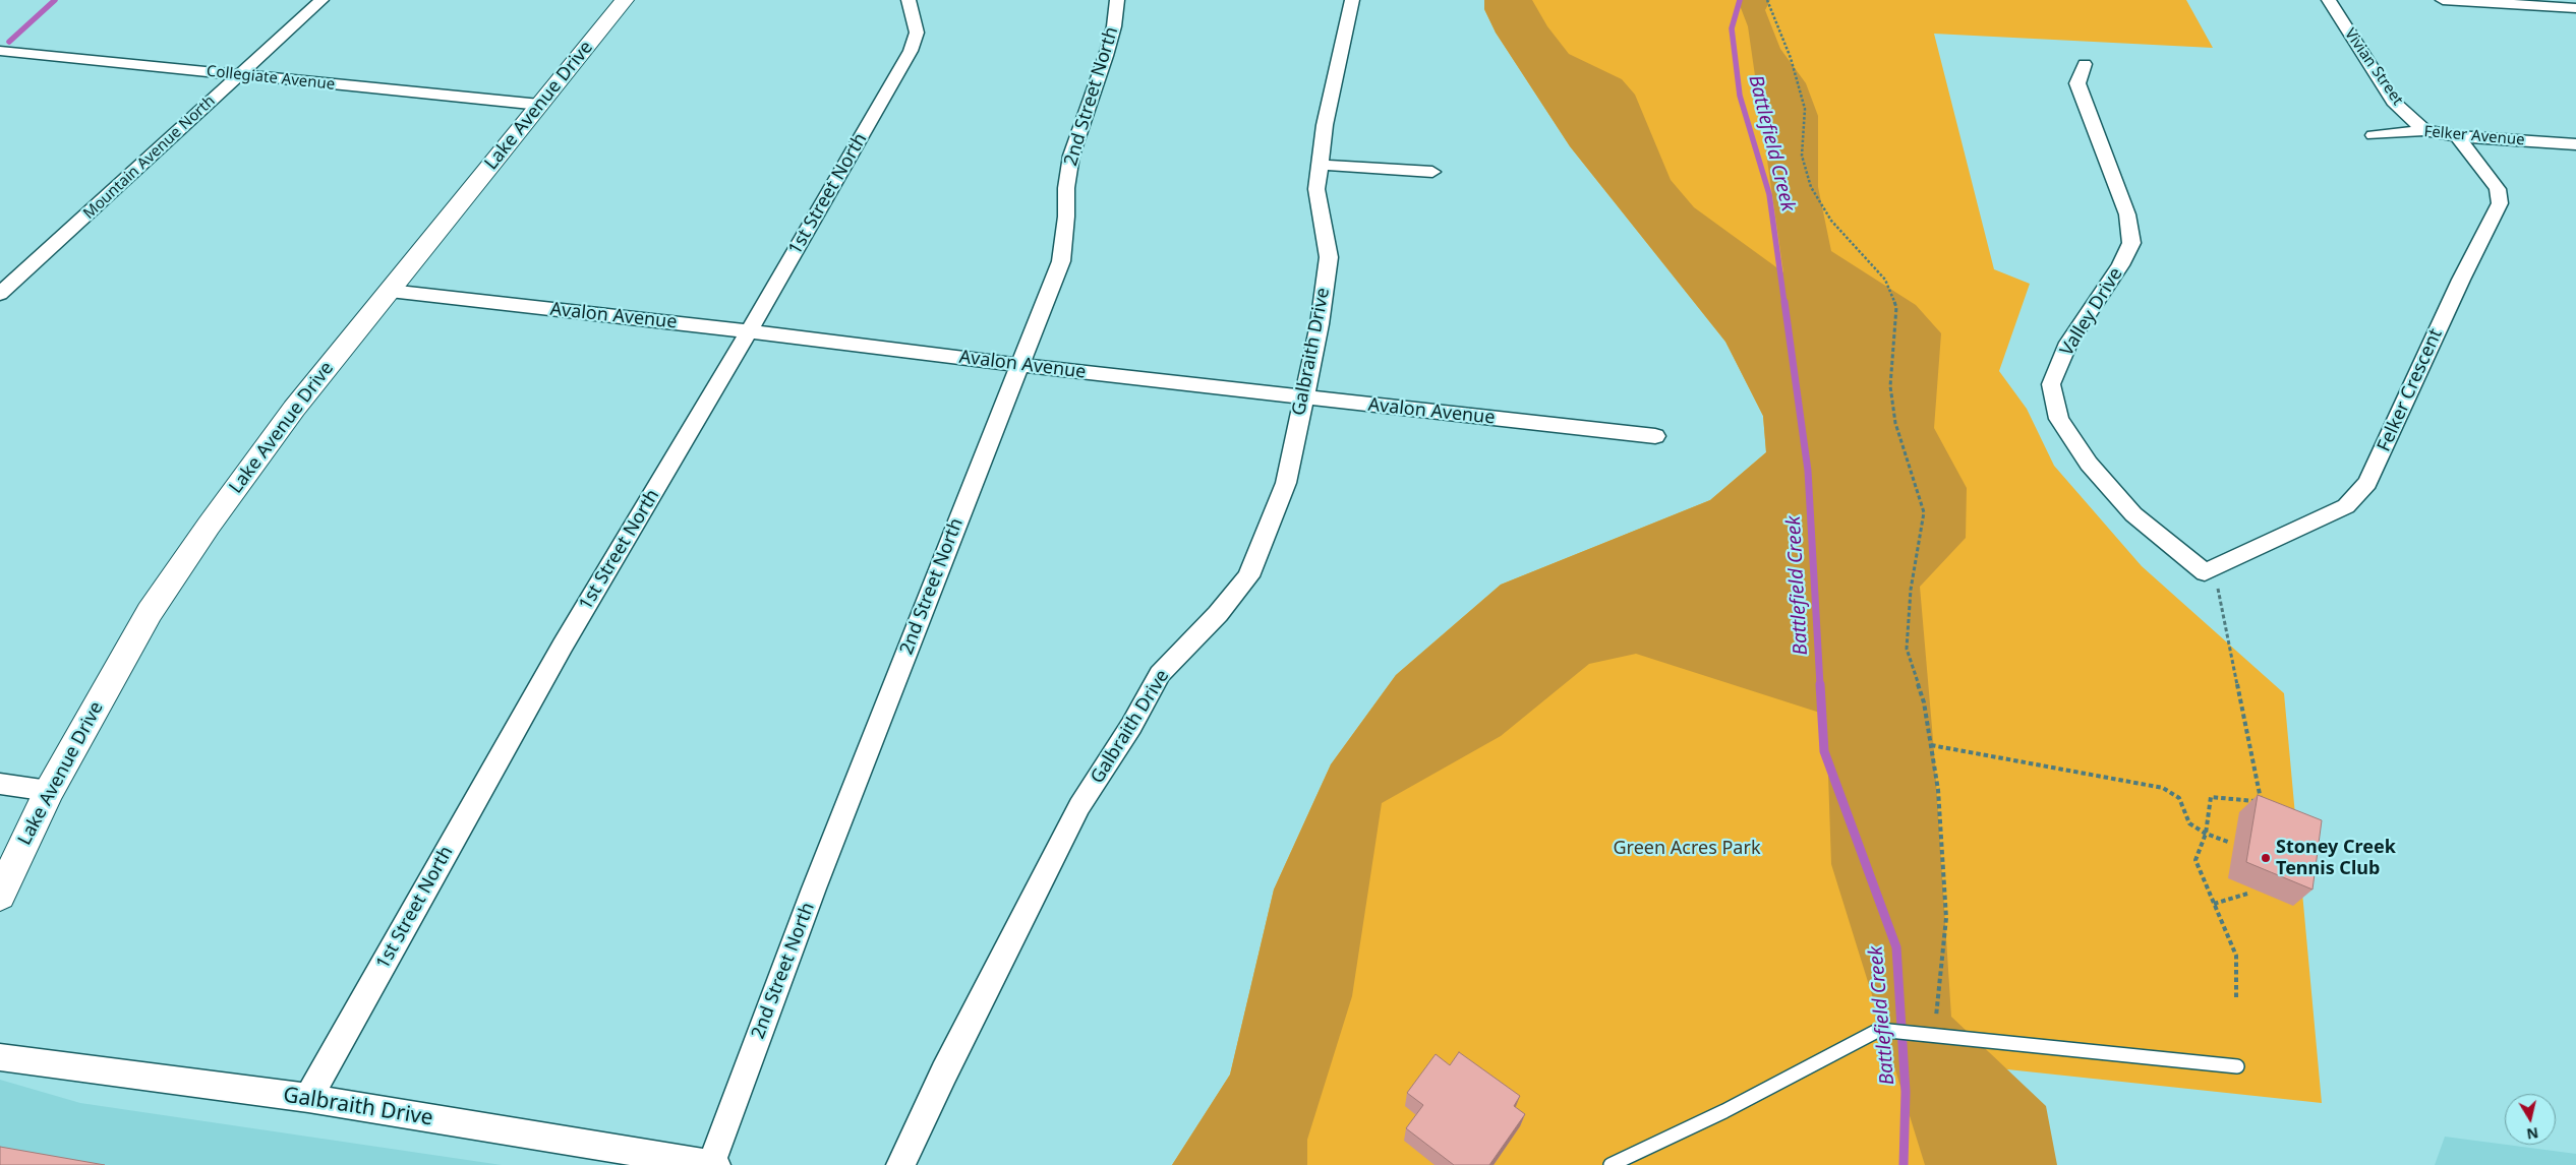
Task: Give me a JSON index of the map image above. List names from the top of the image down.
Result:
{
  "streets": {
    "street": [
      "Vivian Street",
      "Collegiate Avenue",
      "2nd Street North",
      "Lake Avenue Drive",
      "Felker Avenue",
      "Mountain Avenue North",
      "1st Street North",
      "Valley Drive",
      "Avalon Avenue",
      "Galbraith Drive",
      "Felker Crescent"
    ]
  },
  "crossings": [
    ["Vivian Street", "Felker Avenue"],
    ["Collegiate Avenue", "Lake Avenue Drive"],
    ["Collegiate Avenue", "Mountain Avenue North"],
    ["2nd Street North", "Avalon Avenue"],
    ["2nd Street North", "Galbraith Drive"],
    ["Lake Avenue Drive", "Avalon Avenue"],
    ["Felker Avenue", "Felker Crescent"],
    ["1st Street North", "Avalon Avenue"],
    ["1st Street North", "Galbraith Drive"],
    ["Valley Drive", "Felker Crescent"],
    ["Avalon Avenue", "Galbraith Drive"]
  ],
  "water": ["Battlefield Creek"],
  "parks": ["Green Acres Park"],
  "places": ["Stoney Creek Tennis Club"],
  "north": "bottom"
}
